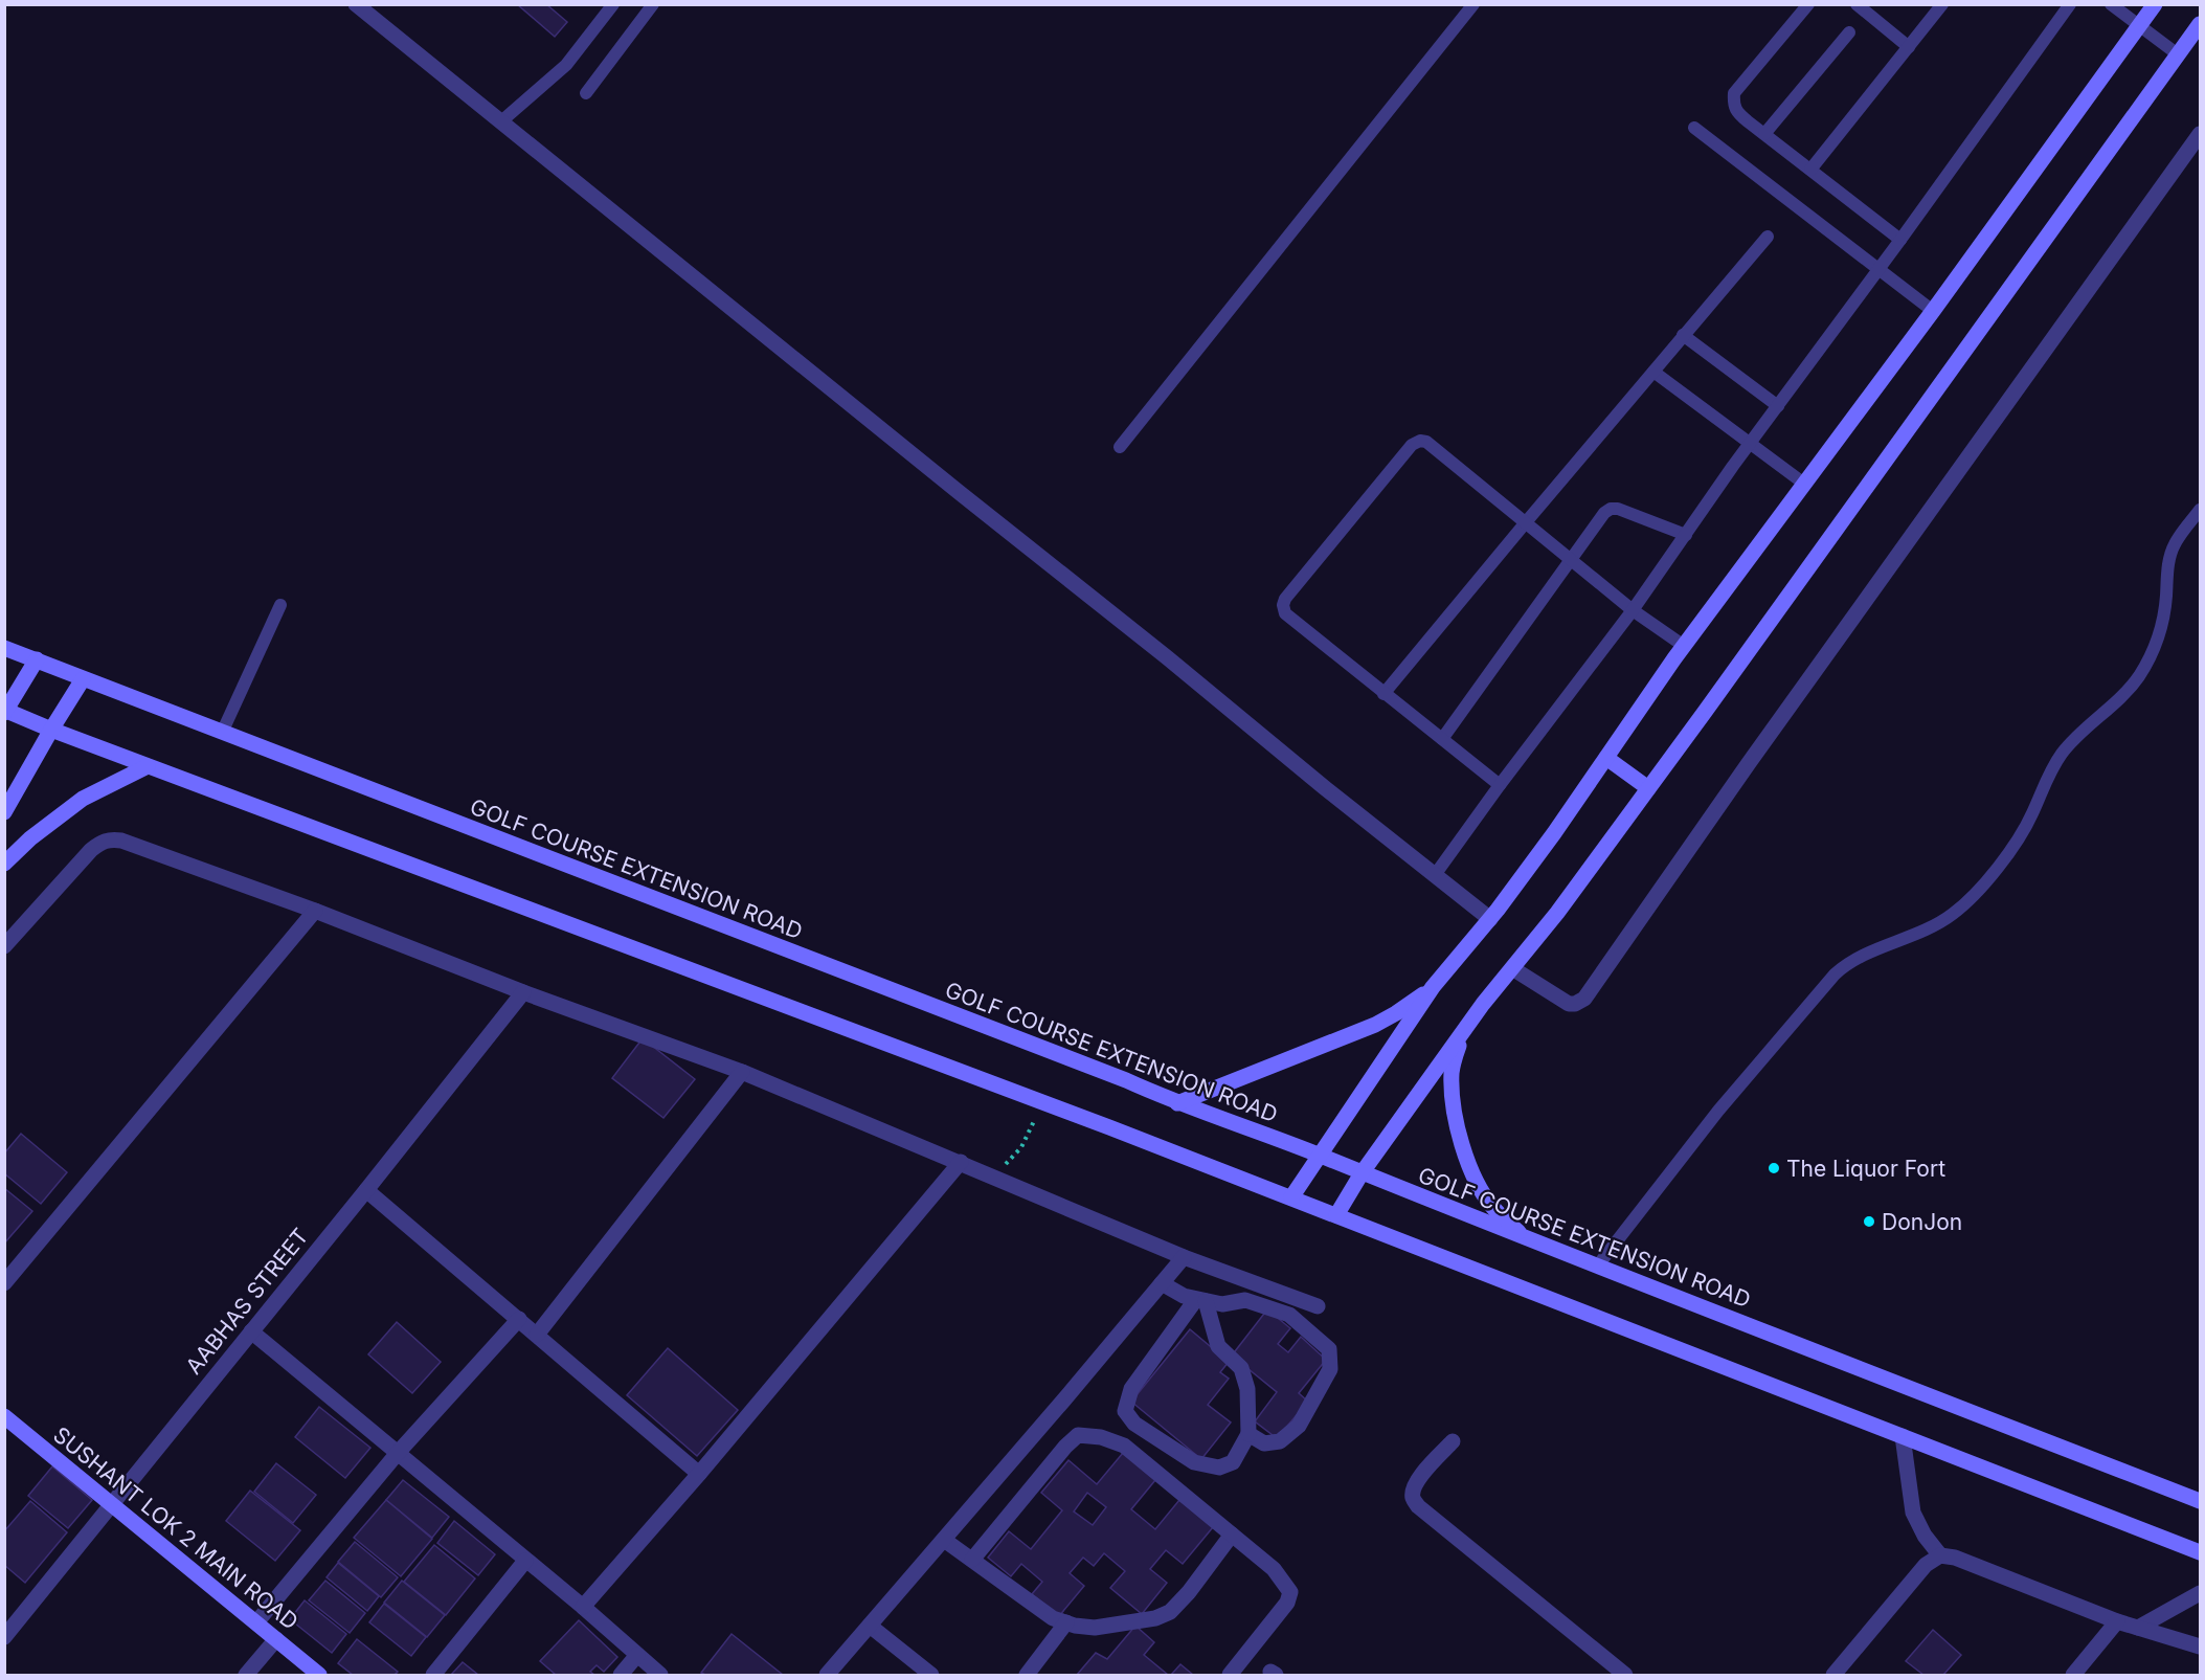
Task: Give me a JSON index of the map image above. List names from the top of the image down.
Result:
{
  "streets": {
    "main road": ["GOLF COURSE EXTENSION ROAD", "SUSHANT LOK 2 MAIN ROAD"],
    "street": ["AABHAS STREET"]
  },
  "crossings": [
    ["AABHAS STREET", "SUSHANT LOK 2 MAIN ROAD"]
  ],
  "places": ["The Liquor Fort", "DonJon"]
}
